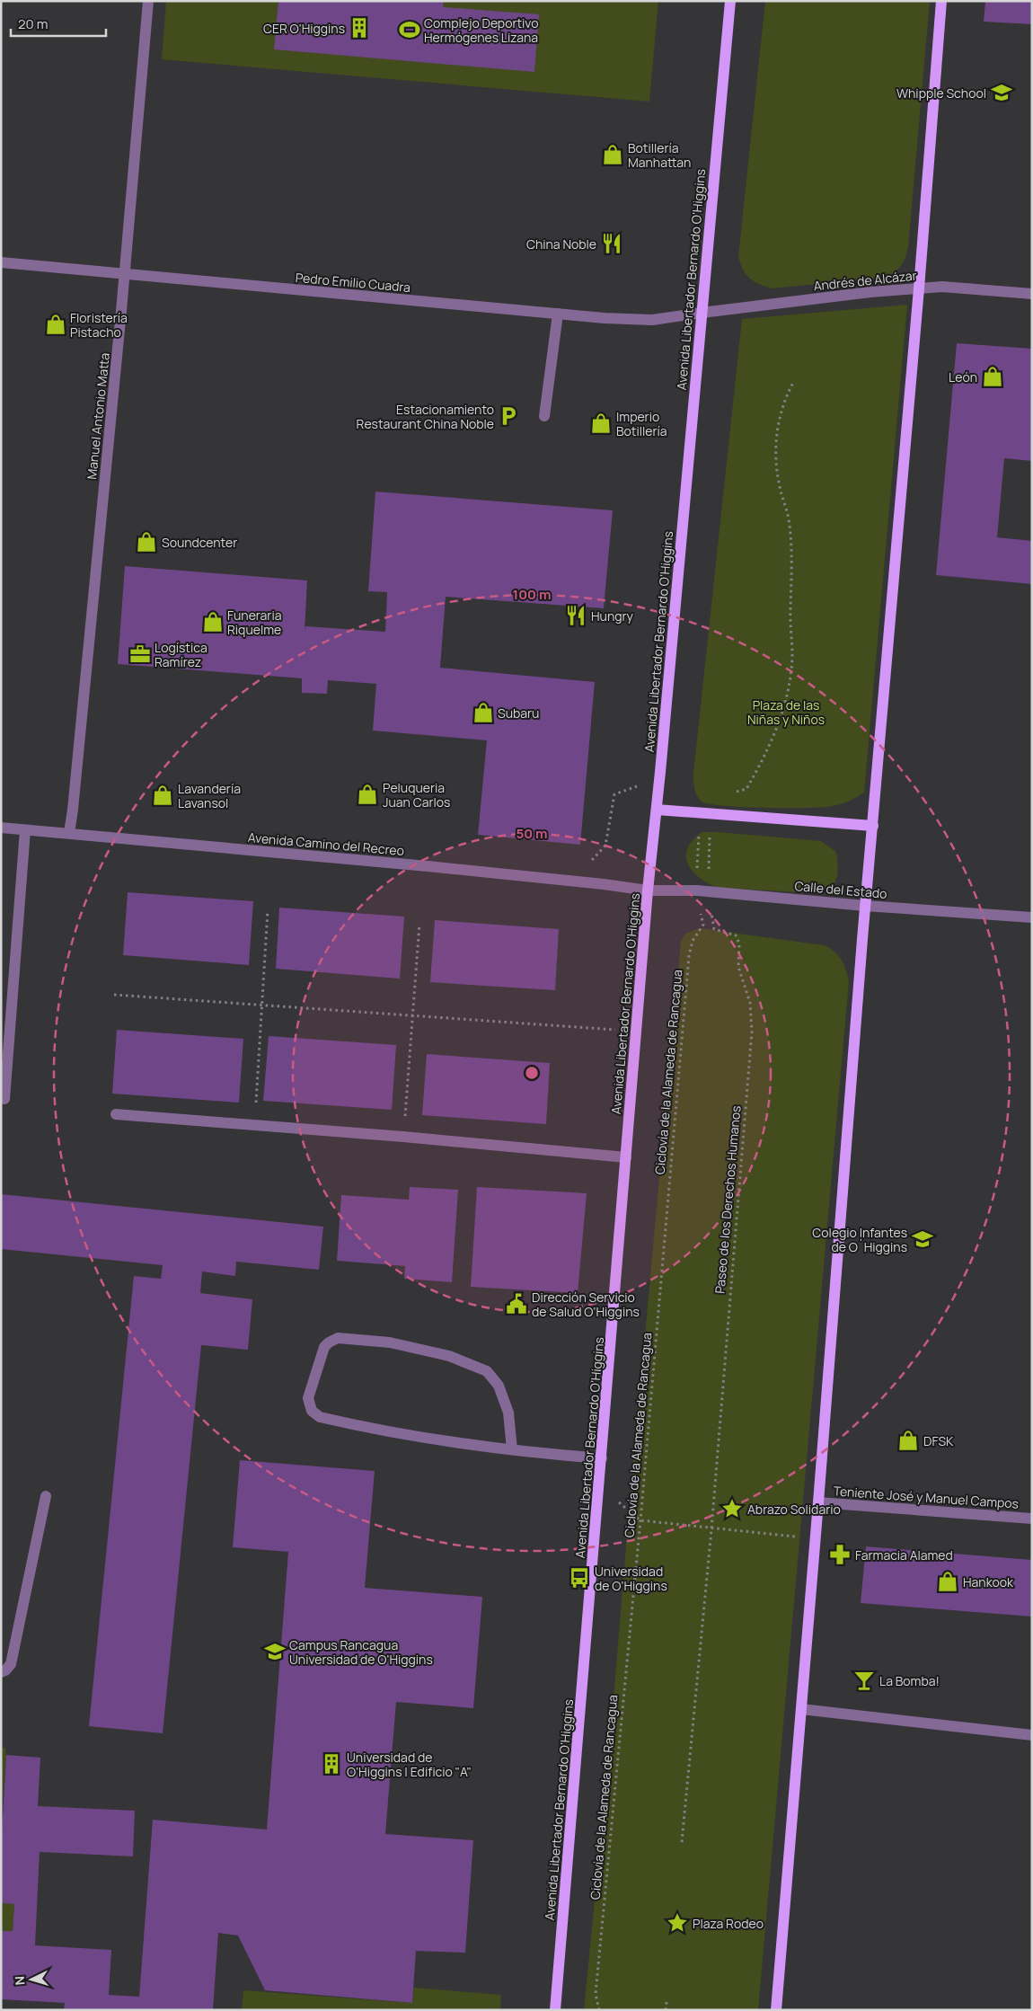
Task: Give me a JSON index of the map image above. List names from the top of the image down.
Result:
{
  "streets": {
    "main road": ["Avenida Libertador Bernardo O'Higgins"],
    "street": [
      "Andrés de Alcázar",
      "Pedro Emilio Cuadra",
      "Manuel Antonio Matta",
      "Avenida Camino del Recreo",
      "Calle del Estado",
      "Teniente José y Manuel Campos"
    ],
    "path": ["Ciclovía de la Alameda de Rancagua", "Paseo de los Derechos Humanos"]
  },
  "crossings": [
    ["Avenida Libertador Bernardo O'Higgins", "Andrés de Alcázar"],
    ["Avenida Libertador Bernardo O'Higgins", "Pedro Emilio Cuadra"],
    ["Avenida Libertador Bernardo O'Higgins", "Avenida Camino del Recreo"],
    ["Avenida Libertador Bernardo O'Higgins", "Calle del Estado"],
    ["Andrés de Alcázar", "Pedro Emilio Cuadra"],
    ["Pedro Emilio Cuadra", "Manuel Antonio Matta"],
    ["Manuel Antonio Matta", "Avenida Camino del Recreo"],
    ["Avenida Camino del Recreo", "Calle del Estado"],
    ["Calle del Estado", "Ciclovía de la Alameda de Rancagua"],
    ["Calle del Estado", "Paseo de los Derechos Humanos"],
    ["Ciclovía de la Alameda de Rancagua", "Paseo de los Derechos Humanos"]
  ],
  "parks": ["Plaza de las Niñas y Niños"],
  "places": {
    "building": ["CER O'Higgins", "Universidad de O'Higgins | Edificio \"A\""],
    "sports": ["Complejo Deportivo Hermógenes Lizana"],
    "school or university": ["Whipple School", "Colegio Infantes de O´Higgins", "Campus Rancagua Universidad de O'Higgins"],
    "shop": [
      "Botillería Manhattan",
      "Floristería Pistacho",
      "León",
      "Imperio Botillería",
      "Soundcenter",
      "Funeraria Riquelme",
      "Subaru",
      "Peluqueria Juan Carlos",
      "Lavandería Lavansol",
      "DFSK",
      "Hankook"
    ],
    "restaurant": ["China Noble", "Hungry"],
    "parking": ["Estacionamiento Restaurant China Noble"],
    "office": ["Logística Ramírez"],
    "public building": ["Dirección Servicio de Salud O'Higgins"],
    "place": ["Abrazo Solidario", "Plaza Rodeo"],
    "pharmacy": ["Farmacia Alamed"],
    "bus stop": ["Universidad de O'Higgins"],
    "bar": ["La Bomba!"]
  },
  "scale_bar": "20 m",
  "north": "left",
  "rings": ["100 m", "50 m"]
}
